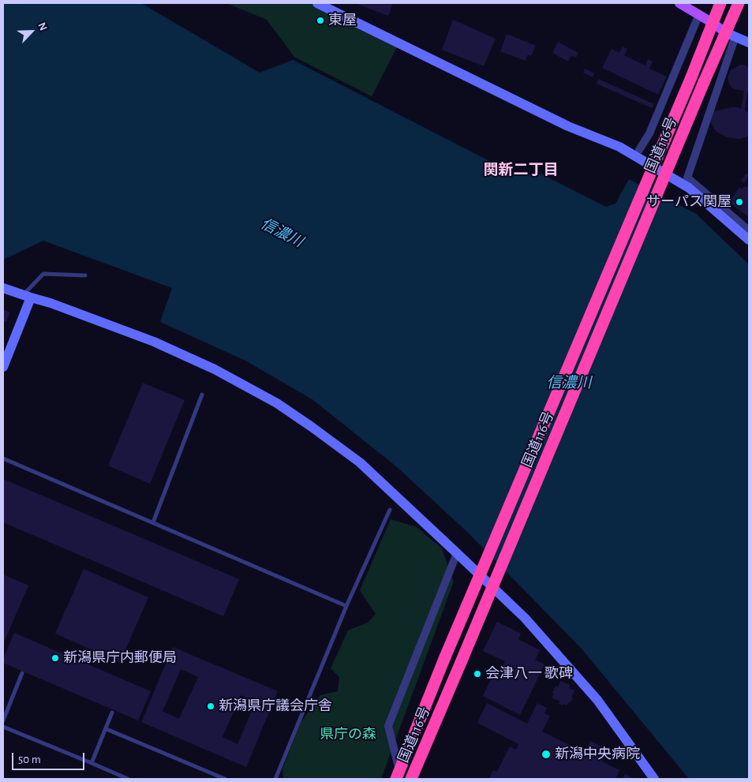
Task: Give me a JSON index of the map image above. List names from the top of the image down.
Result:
{
  "streets": {
    "highway": ["国道116号"]
  },
  "districts": ["関新二丁目"],
  "water": ["信濃川"],
  "parks": ["県庁の森"],
  "places": [
    "東屋",
    "サーパス関屋",
    "新潟県庁内郵便局",
    "会津八一 歌碑",
    "新潟県庁議会庁舎",
    "新潟中央病院"
  ],
  "scale_bar": "50 m",
  "north": "top right"
}
